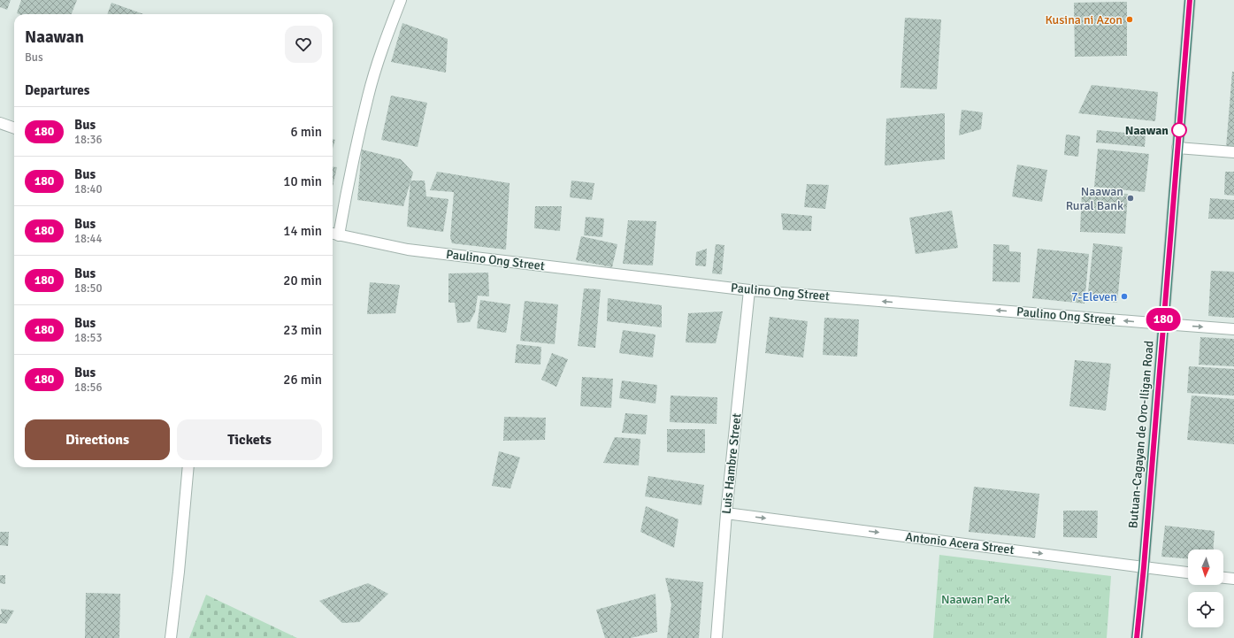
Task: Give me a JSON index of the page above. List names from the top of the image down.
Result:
{
  "streets": {
    "highway": ["Butuan-Cagayan de Oro-Iligan Road"],
    "street": ["Paulino Ong Street", "Luis Hambre Street", "Antonio Acera Street"]
  },
  "crossings": [
    ["Paulino Ong Street", "Butuan-Cagayan de Oro-Iligan Road"],
    ["Paulino Ong Street", "Luis Hambre Street"],
    ["Butuan-Cagayan de Oro-Iligan Road", "Antonio Acera Street"],
    ["Luis Hambre Street", "Antonio Acera Street"]
  ],
  "one_way": ["Antonio Acera Street"],
  "parks": ["Naawan Park"],
  "places": [
    "Kusina ni Azon",
    "Naawan",
    "Naawan Rural Bank",
    "7-Eleven"
  ],
  "lines": ["bus line 180"],
  "north": "bottom",
  "page": {
    "on_map": "180",
    "heading": [
      ["Naawan", "Bus"],
      "Departures"
    ],
    "list": [
      {
        "mark": "180",
        "name": "Bus",
        "note": "18:36",
        "value": "6 min"
      },
      {
        "mark": "180",
        "name": "Bus",
        "note": "18:40",
        "value": "10 min"
      },
      {
        "mark": "180",
        "name": "Bus",
        "note": "18:44",
        "value": "14 min"
      },
      {
        "mark": "180",
        "name": "Bus",
        "note": "18:50",
        "value": "20 min"
      },
      {
        "mark": "180",
        "name": "Bus",
        "note": "18:53",
        "value": "23 min"
      },
      {
        "mark": "180",
        "name": "Bus",
        "note": "18:56",
        "value": "26 min"
      }
    ],
    "buttons": ["Directions", "Tickets"]
  }
}
